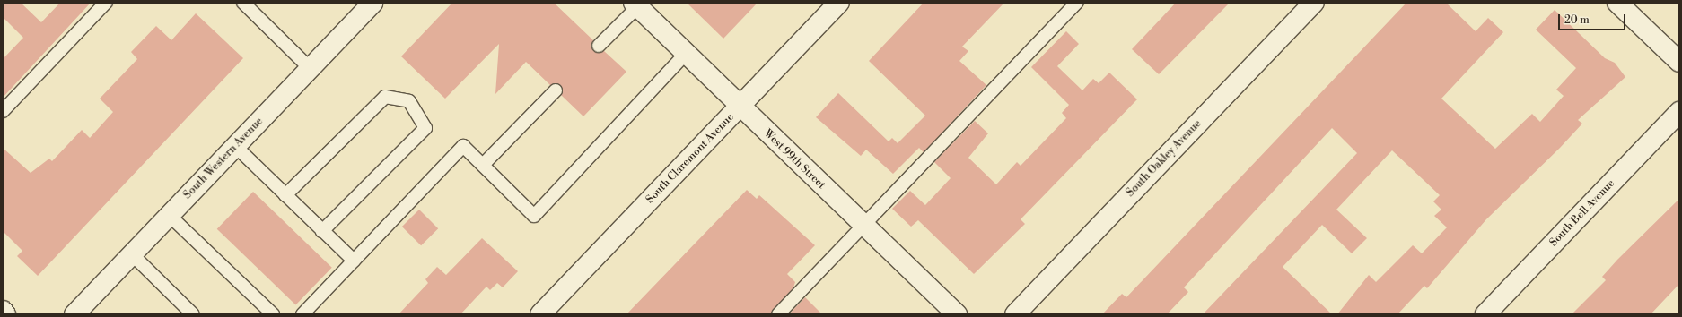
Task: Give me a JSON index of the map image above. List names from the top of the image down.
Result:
{
  "streets": {
    "street": [
      "South Western Avenue",
      "South Claremont Avenue",
      "South Oakley Avenue",
      "West 99th Street",
      "South Bell Avenue"
    ]
  },
  "crossings": [
    ["South Claremont Avenue", "West 99th Street"]
  ],
  "scale_bar": "20 m"
}
